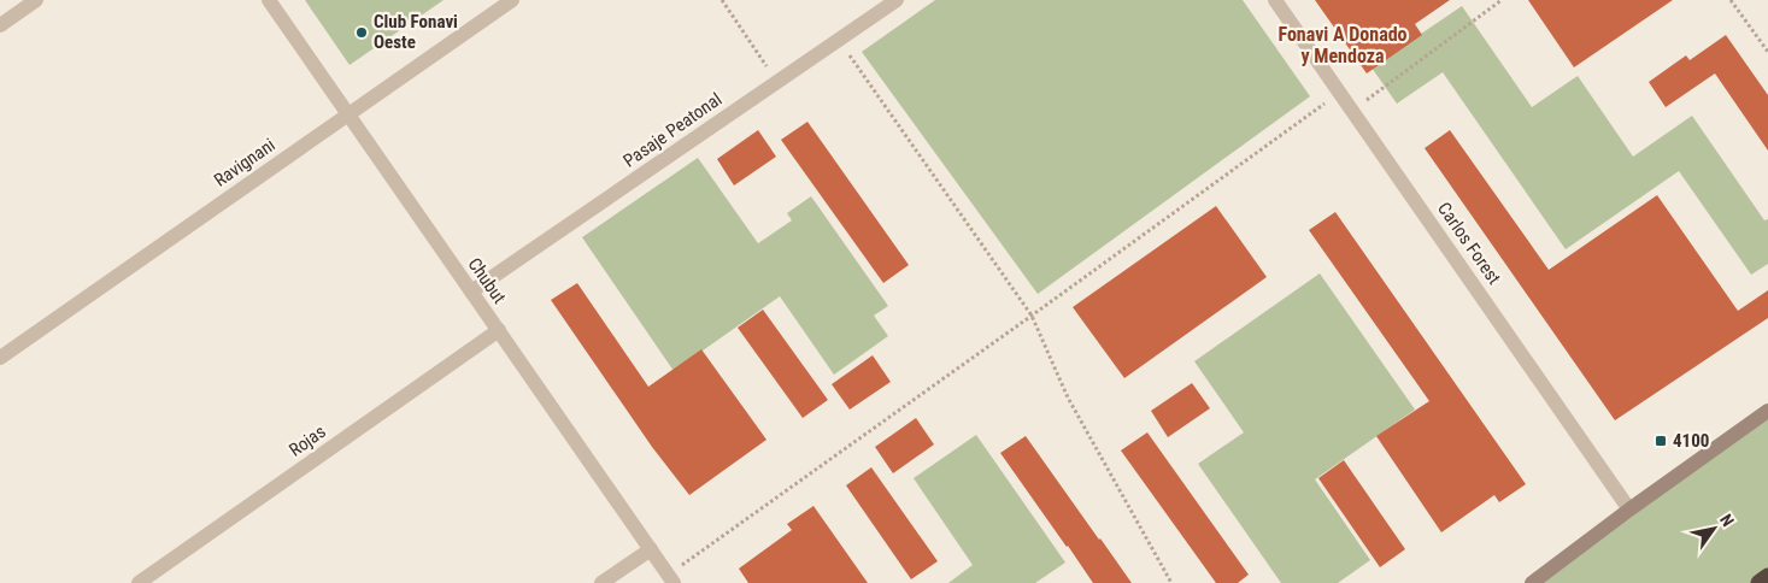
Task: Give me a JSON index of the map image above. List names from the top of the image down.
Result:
{
  "streets": {
    "street": [
      "Pasaje Peatonal",
      "Ravignani",
      "Carlos Forest",
      "Chubut",
      "Rojas"
    ]
  },
  "crossings": [
    ["Pasaje Peatonal", "Chubut"],
    ["Ravignani", "Chubut"],
    ["Chubut", "Rojas"]
  ],
  "districts": ["Fonavi A Donado y Mendoza"],
  "places": {
    "other": ["Club Fonavi Oeste"],
    "transit": ["4100"]
  },
  "north": "top right"
}
